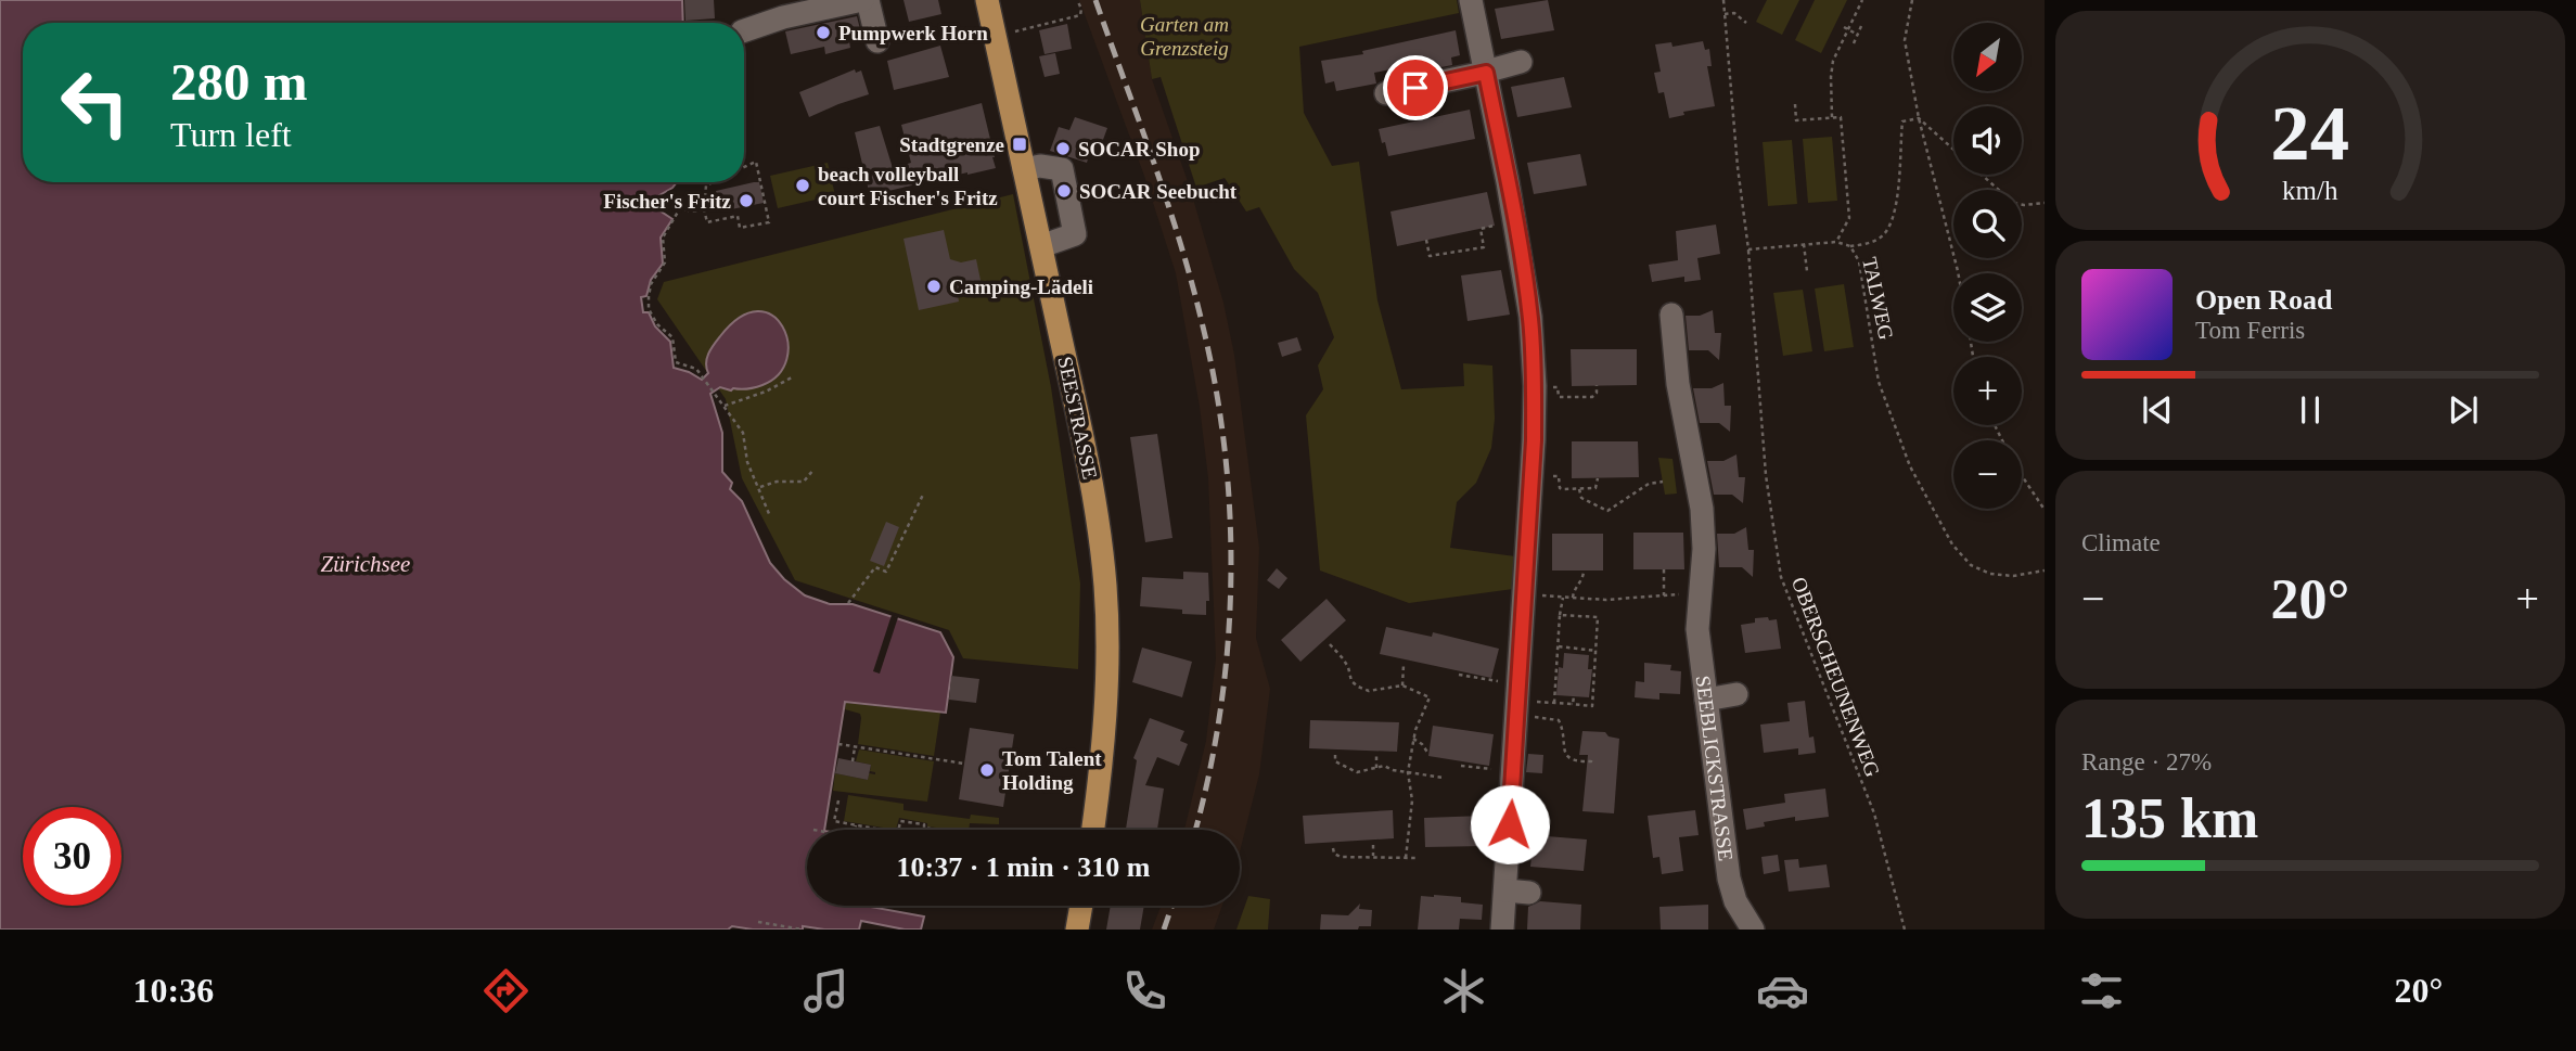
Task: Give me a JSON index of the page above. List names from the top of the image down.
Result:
{
  "streets": {
    "main road": ["SEESTRASSE"],
    "street": ["SEEBLICKSTRASSE"],
    "path": ["TALWEG", "OBERSCHEUNENWEG"]
  },
  "crossings": [
    ["TALWEG", "OBERSCHEUNENWEG"]
  ],
  "water": ["Zürichsee"],
  "parks": ["Garten am Grenzsteig"],
  "places": {
    "other": [
      "Pumpwerk Horn",
      "SOCAR Shop",
      "beach volleyball court Fischer's Fritz",
      "SOCAR Seebucht",
      "Fischer's Fritz",
      "Camping-Lädeli",
      "Tom Talent Holding"
    ],
    "transit": ["Stadtgrenze"]
  },
  "north": "bottom left",
  "page": {
    "map_buttons": ["+", "−"],
    "turn": ["280 m", "Turn left"],
    "song": ["Open Road", "Tom Ferris"],
    "tile": [
      "Climate",
      ["Range · 27%", "135 km"]
    ],
    "heat": ["−", "20°", "+"],
    "limit": "30",
    "trip": "10:37 · 1 min · 310 m",
    "tabs": ["10:36", "20°"],
    "gauge": ["24", "km/h"]
  }
}
